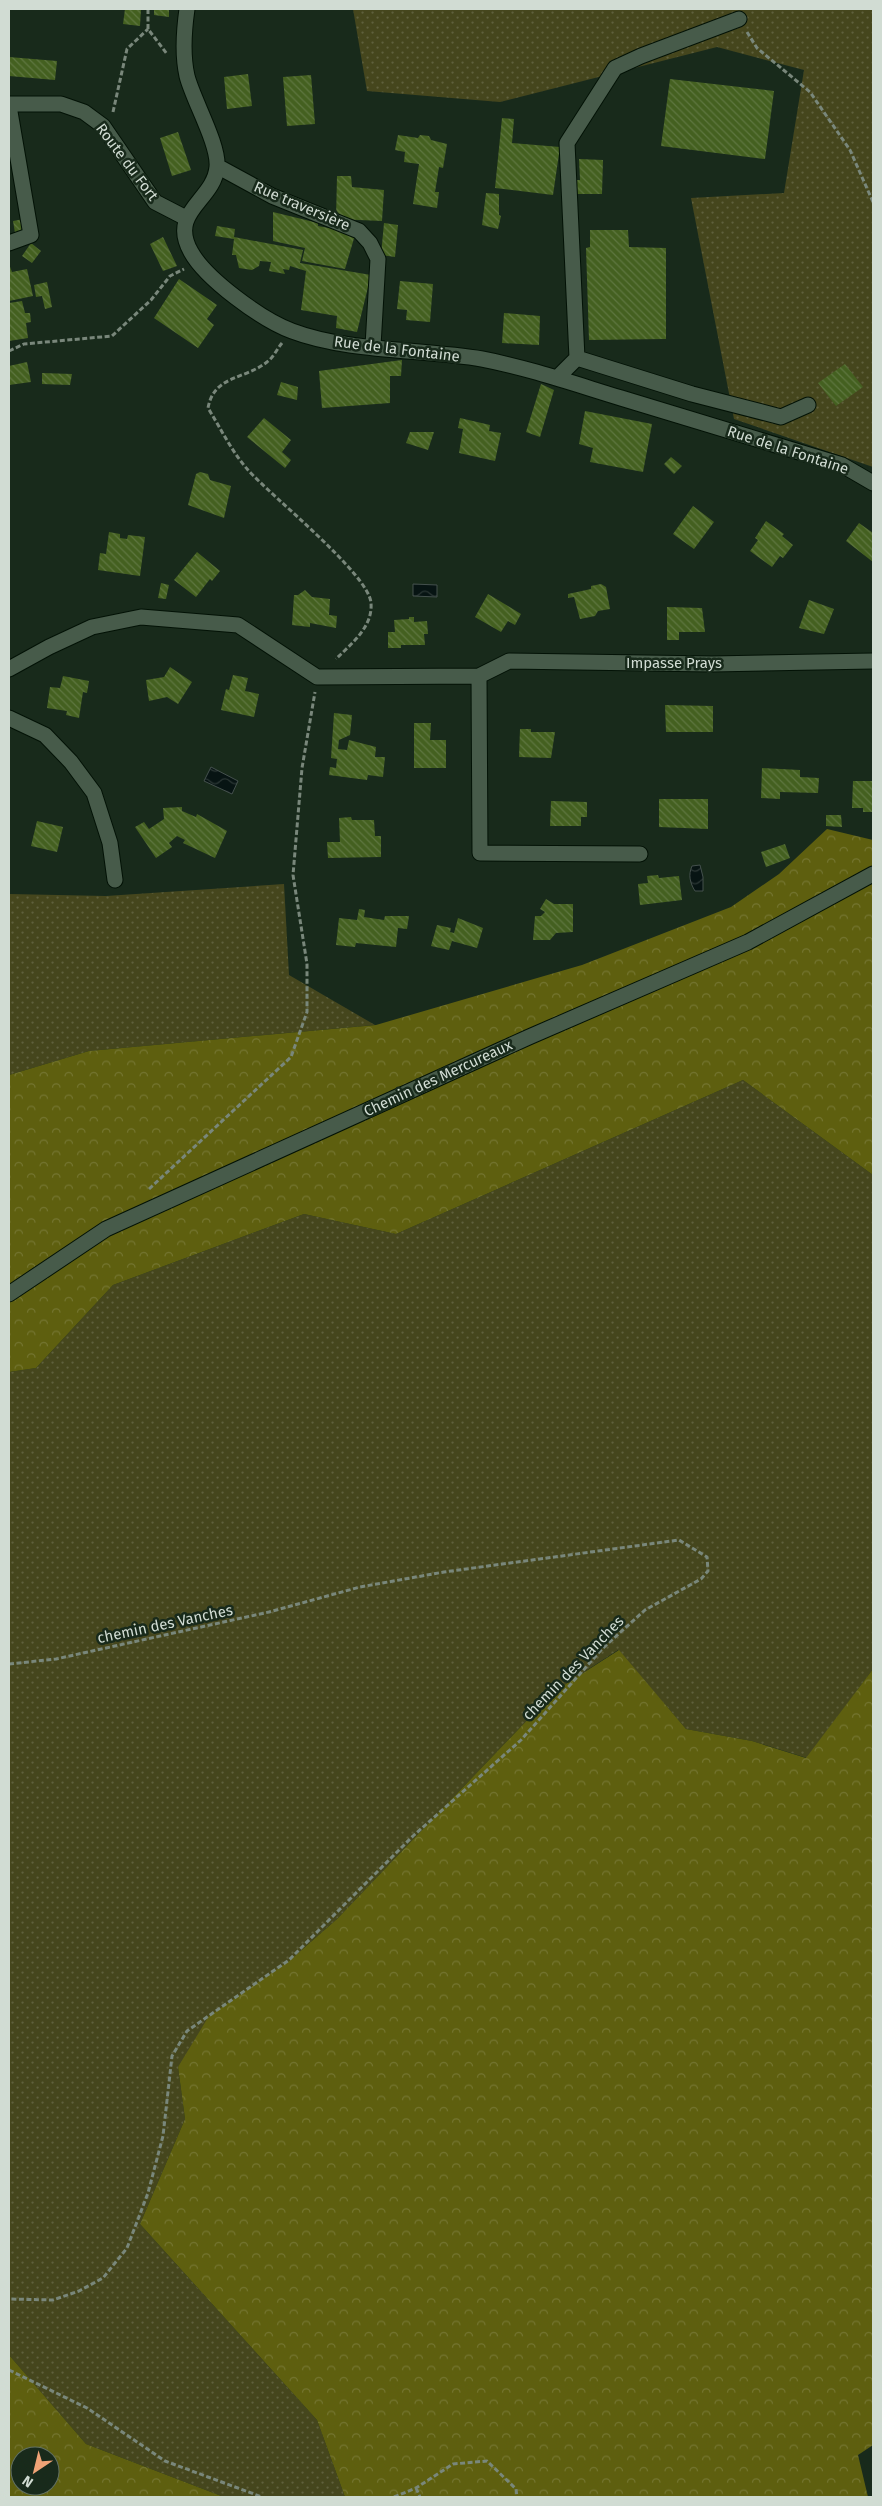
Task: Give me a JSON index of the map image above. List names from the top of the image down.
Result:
{
  "streets": {
    "street": [
      "Route du Fort",
      "Rue traversière",
      "Rue de la Fontaine",
      "Impasse Prays",
      "Chemin des Mercureaux"
    ],
    "path": ["chemin des Vanches"]
  },
  "crossings": [
    ["Route du Fort", "Rue de la Fontaine"],
    ["Rue traversière", "Rue de la Fontaine"]
  ],
  "north": "bottom left"
}
